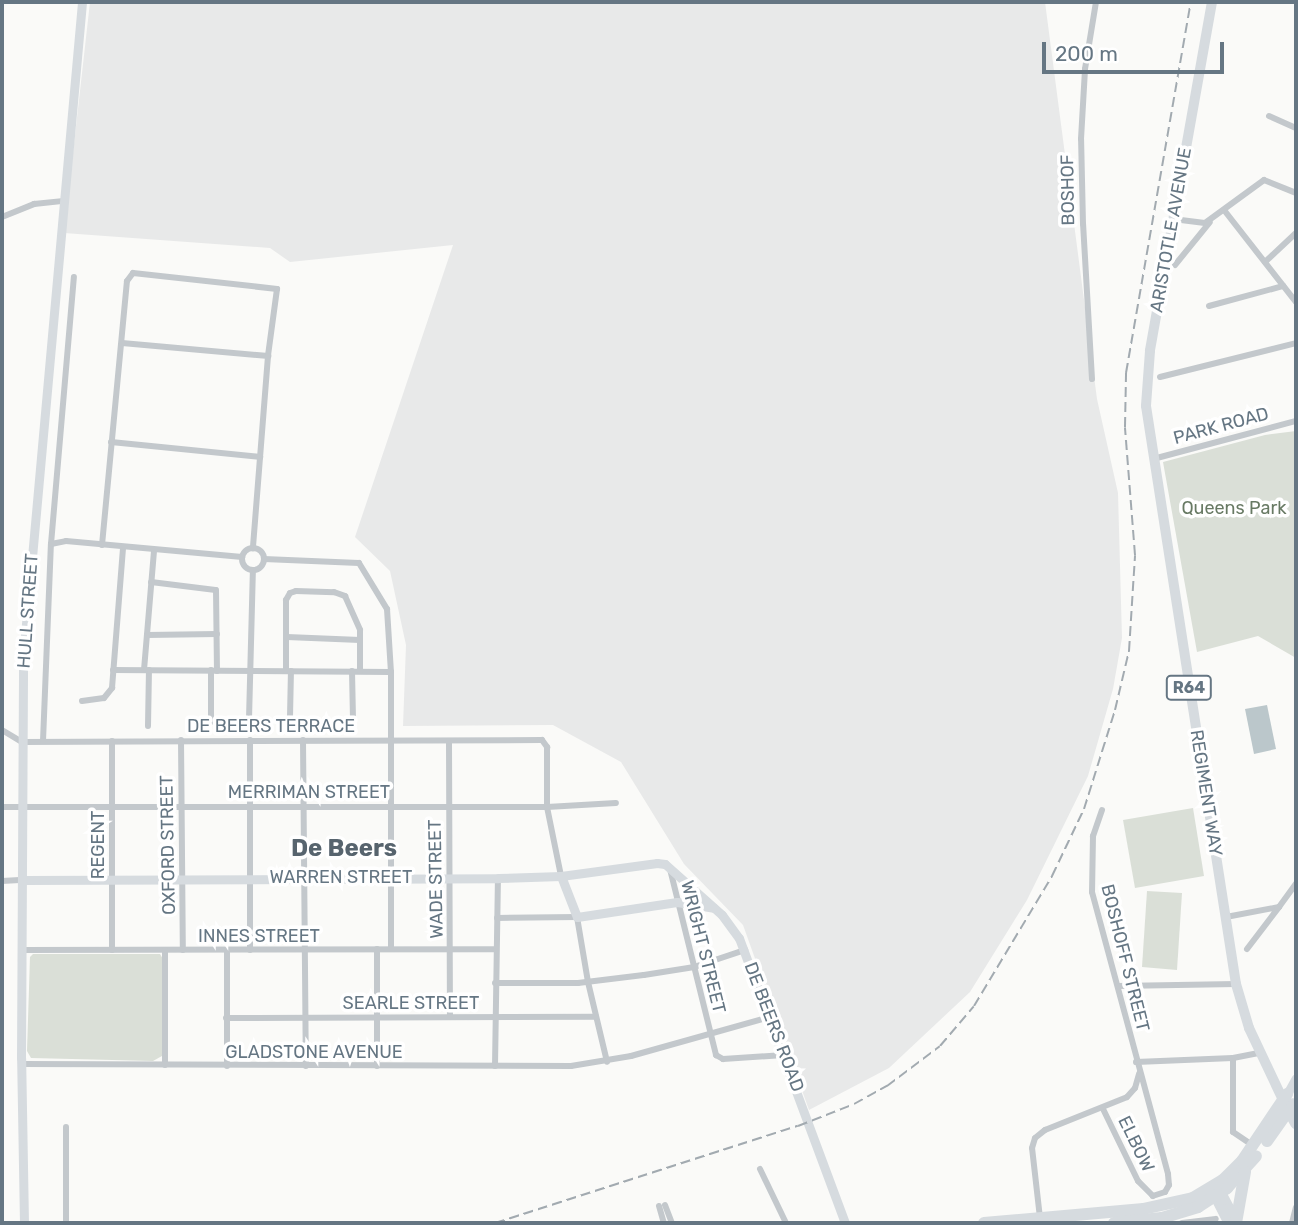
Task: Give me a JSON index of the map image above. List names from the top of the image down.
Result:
{
  "streets": {
    "main road": ["ARISTOTLE AVENUE", "R64", "REGIMENT WAY"],
    "street": [
      "BOSHOF",
      "PARK ROAD",
      "HULL STREET",
      "DE BEERS TERRACE",
      "MERRIMAN STREET",
      "REGENT",
      "OXFORD STREET",
      "WARREN STREET",
      "WADE STREET",
      "INNES STREET",
      "WRIGHT STREET",
      "BOSHOFF STREET",
      "SEARLE STREET",
      "DE BEERS ROAD",
      "GLADSTONE AVENUE",
      "ELBOW"
    ]
  },
  "crossings": [
    ["ARISTOTLE AVENUE", "PARK ROAD"],
    ["ARISTOTLE AVENUE", "REGIMENT WAY"],
    ["PARK ROAD", "REGIMENT WAY"],
    ["HULL STREET", "DE BEERS TERRACE"],
    ["HULL STREET", "MERRIMAN STREET"],
    ["HULL STREET", "WARREN STREET"],
    ["HULL STREET", "INNES STREET"],
    ["HULL STREET", "GLADSTONE AVENUE"],
    ["DE BEERS TERRACE", "MERRIMAN STREET"],
    ["DE BEERS TERRACE", "REGENT"],
    ["DE BEERS TERRACE", "OXFORD STREET"],
    ["DE BEERS TERRACE", "WADE STREET"],
    ["MERRIMAN STREET", "REGENT"],
    ["MERRIMAN STREET", "OXFORD STREET"],
    ["MERRIMAN STREET", "WADE STREET"],
    ["REGENT", "WARREN STREET"],
    ["REGENT", "INNES STREET"],
    ["OXFORD STREET", "WARREN STREET"],
    ["OXFORD STREET", "INNES STREET"],
    ["WARREN STREET", "WADE STREET"],
    ["WARREN STREET", "DE BEERS ROAD"],
    ["WADE STREET", "INNES STREET"],
    ["WADE STREET", "SEARLE STREET"],
    ["WRIGHT STREET", "DE BEERS ROAD"],
    ["WRIGHT STREET", "GLADSTONE AVENUE"],
    ["BOSHOFF STREET", "ELBOW"],
    ["DE BEERS ROAD", "GLADSTONE AVENUE"]
  ],
  "districts": ["De Beers"],
  "parks": ["Queens Park"],
  "scale_bar": "200 m"
}
